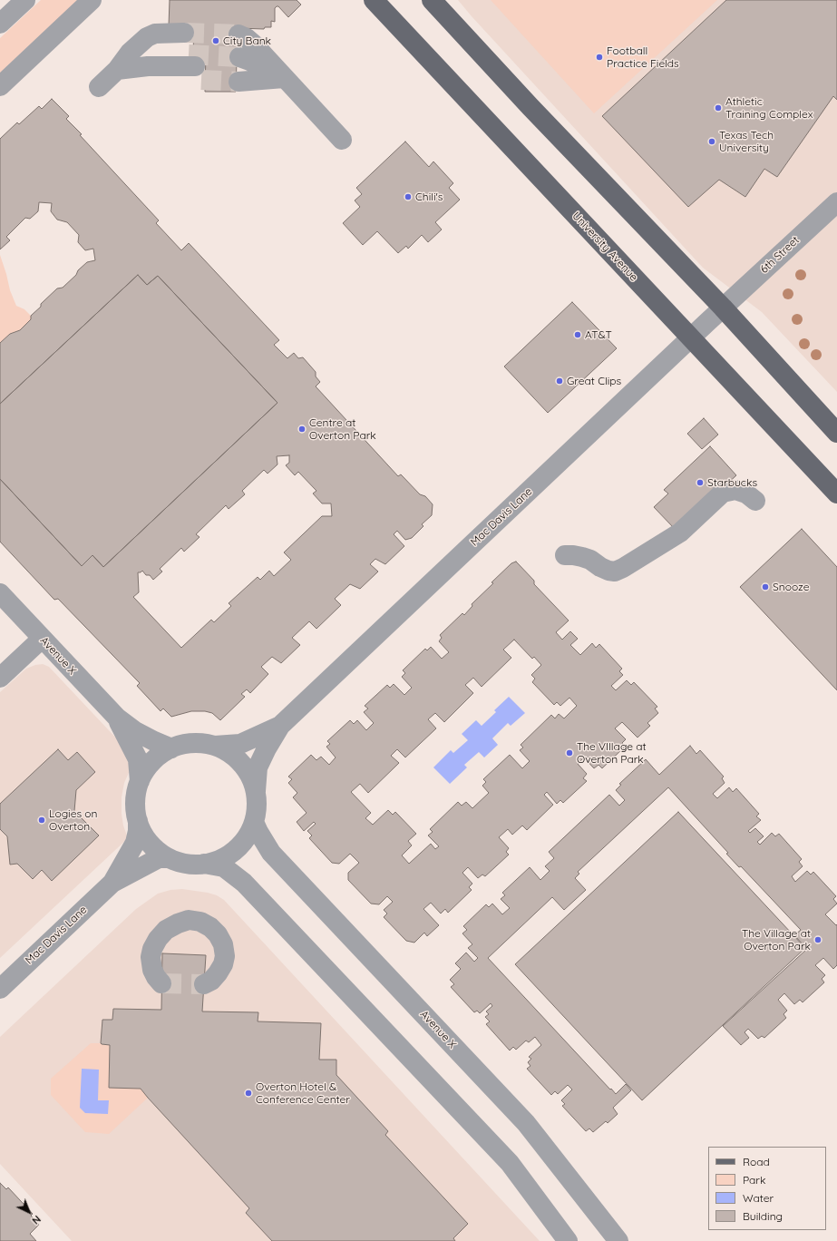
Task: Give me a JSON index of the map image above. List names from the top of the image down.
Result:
{
  "streets": {
    "main road": ["University Avenue"],
    "street": ["6th Street", "Mac Davis Lane", "Avenue X"]
  },
  "crossings": [
    ["University Avenue", "Mac Davis Lane"],
    ["6th Street", "Mac Davis Lane"]
  ],
  "places": [
    "City Bank",
    "Football Practice Fields",
    "Athletic Training Complex",
    "Texas Tech University",
    "Chili's",
    "AT&T",
    "Great Clips",
    "Centre at Overton Park",
    "Starbucks",
    "Snooze",
    "The VIllage at Overton Park",
    "Logies on Overton",
    "The Village at Overton Park",
    "Overton Hotel & Conference Center"
  ],
  "legend": [
    "Road",
    "Park",
    "Water",
    "Building"
  ],
  "north": "bottom right"
}
